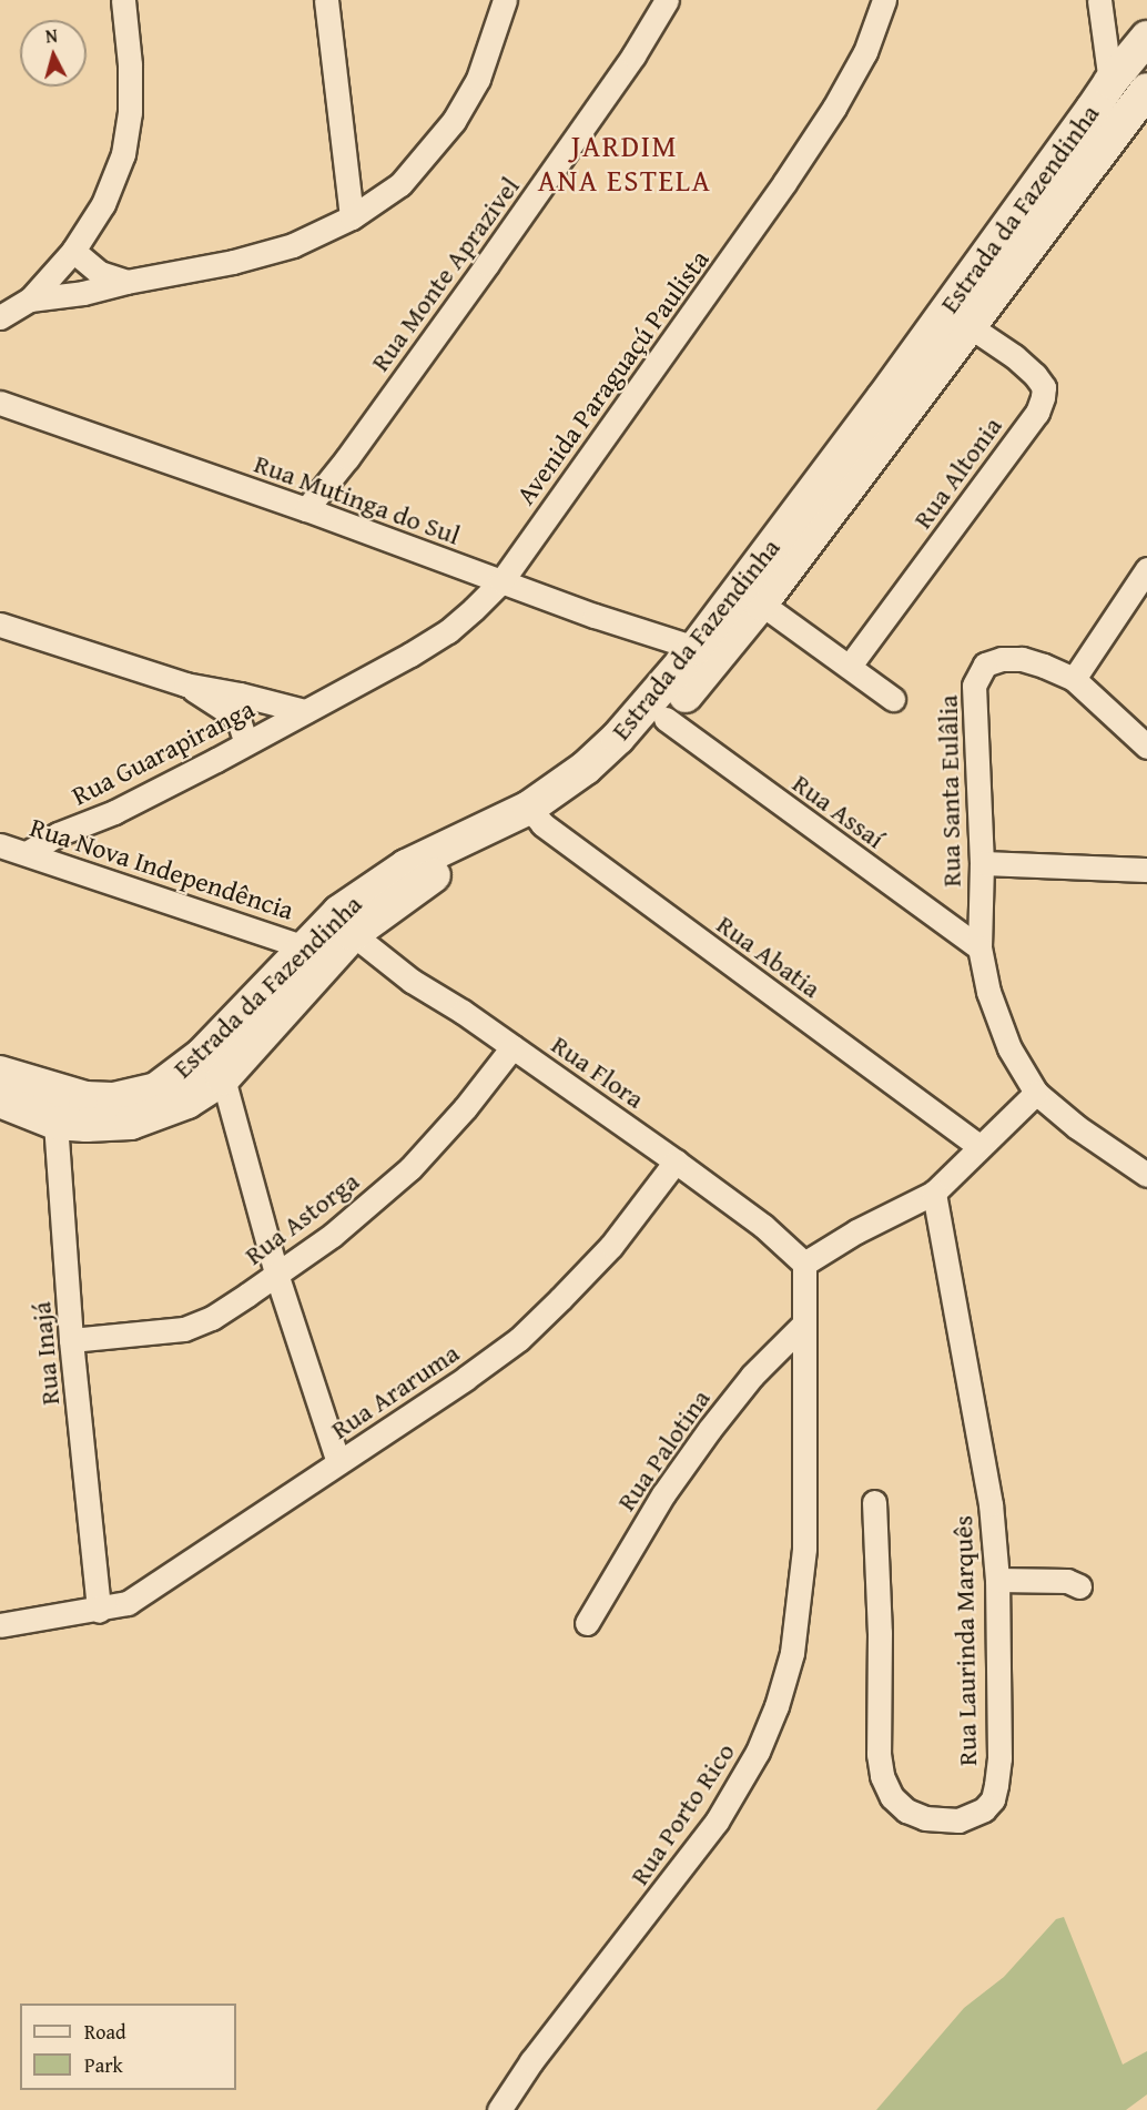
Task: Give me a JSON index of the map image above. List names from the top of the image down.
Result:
{
  "streets": {
    "main road": ["Estrada da Fazendinha"],
    "street": [
      "Rua Monte Aprazivel",
      "Avenida Paraguaçú Paulista",
      "Rua Altonia",
      "Rua Mutinga do Sul",
      "Rua Guarapiranga",
      "Rua Santa Eulâlia",
      "Rua Assaí",
      "Rua Nova Independência",
      "Rua Abatia",
      "Rua Flora",
      "Rua Astorga",
      "Rua Inajá",
      "Rua Araruma",
      "Rua Palotina",
      "Rua Laurinda Marquês",
      "Rua Porto Rico"
    ]
  },
  "crossings": [
    ["Estrada da Fazendinha", "Rua Altonia"],
    ["Estrada da Fazendinha", "Rua Mutinga do Sul"],
    ["Estrada da Fazendinha", "Rua Assaí"],
    ["Estrada da Fazendinha", "Rua Nova Independência"],
    ["Estrada da Fazendinha", "Rua Abatia"],
    ["Estrada da Fazendinha", "Rua Flora"],
    ["Estrada da Fazendinha", "Rua Inajá"],
    ["Rua Monte Aprazivel", "Rua Mutinga do Sul"],
    ["Avenida Paraguaçú Paulista", "Rua Mutinga do Sul"],
    ["Avenida Paraguaçú Paulista", "Rua Guarapiranga"],
    ["Rua Guarapiranga", "Rua Nova Independência"],
    ["Rua Santa Eulâlia", "Rua Assaí"],
    ["Rua Nova Independência", "Rua Flora"],
    ["Rua Flora", "Rua Astorga"],
    ["Rua Flora", "Rua Araruma"],
    ["Rua Flora", "Rua Porto Rico"],
    ["Rua Astorga", "Rua Inajá"],
    ["Rua Inajá", "Rua Araruma"],
    ["Rua Palotina", "Rua Porto Rico"]
  ],
  "districts": ["JARDIM ANA ESTELA"],
  "legend": ["Road", "Park"],
  "north": "top"
}
